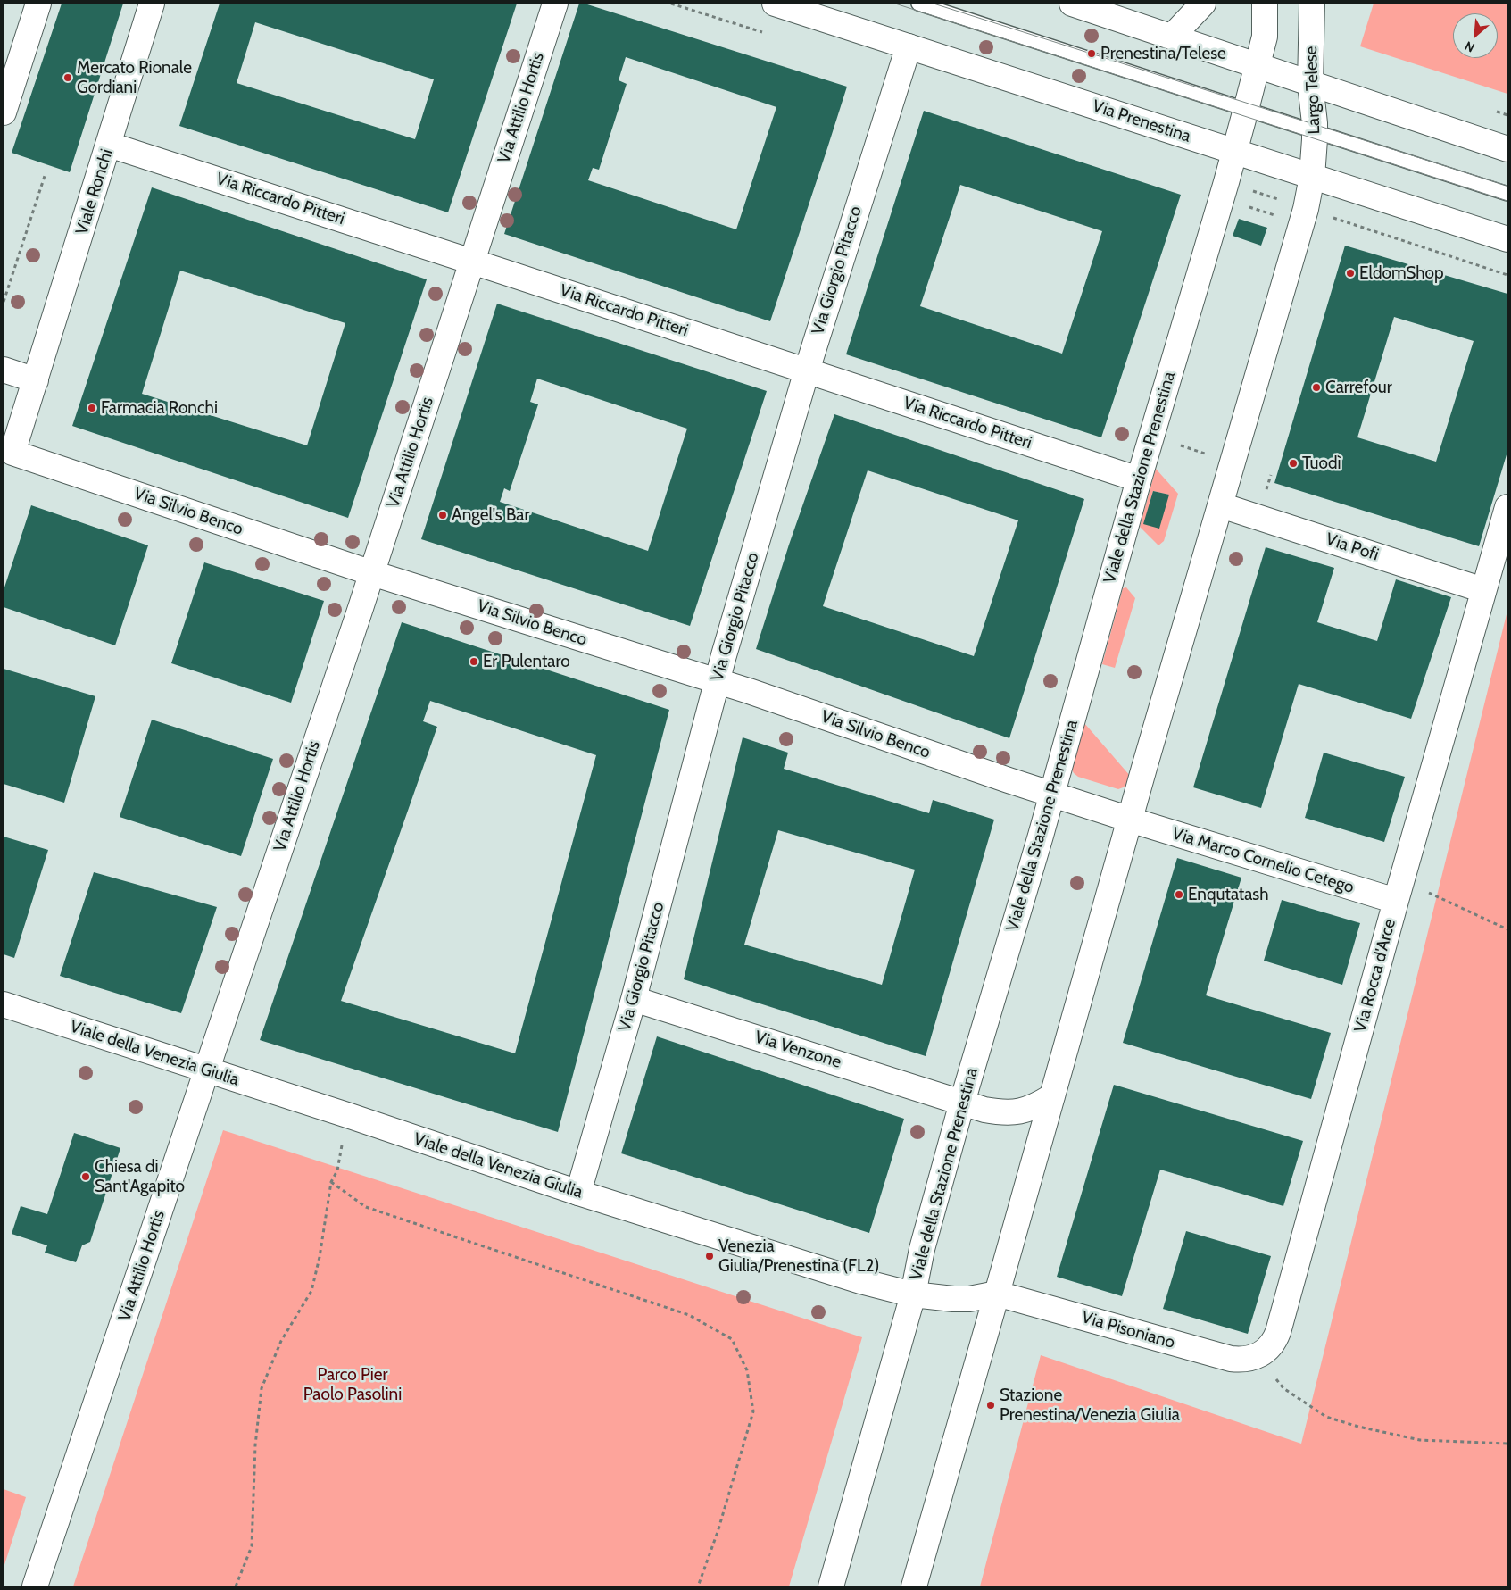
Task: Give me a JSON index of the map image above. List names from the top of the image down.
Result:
{
  "streets": {
    "street": [
      "Largo Telese",
      "Via Attilio Hortis",
      "Via Prenestina",
      "Viale Ronchi",
      "Via Riccardo Pitteri",
      "Via Giorgio Pitacco",
      "Viale della Stazione Prenestina",
      "Via Silvio Benco",
      "Via Pofi",
      "Via Marco Cornelio Cetego",
      "Via Rocca d'Arce",
      "Via Venzone",
      "Viale della Venezia Giulia",
      "Via Pisoniano"
    ]
  },
  "crossings": [
    ["Largo Telese", "Via Prenestina"],
    ["Via Attilio Hortis", "Via Riccardo Pitteri"],
    ["Via Attilio Hortis", "Via Silvio Benco"],
    ["Via Attilio Hortis", "Viale della Venezia Giulia"],
    ["Via Prenestina", "Via Giorgio Pitacco"],
    ["Via Prenestina", "Viale della Stazione Prenestina"],
    ["Viale Ronchi", "Via Riccardo Pitteri"],
    ["Viale Ronchi", "Via Silvio Benco"],
    ["Via Riccardo Pitteri", "Via Giorgio Pitacco"],
    ["Via Riccardo Pitteri", "Viale della Stazione Prenestina"],
    ["Via Giorgio Pitacco", "Via Silvio Benco"],
    ["Via Giorgio Pitacco", "Via Venzone"],
    ["Via Giorgio Pitacco", "Viale della Venezia Giulia"],
    ["Viale della Stazione Prenestina", "Via Silvio Benco"],
    ["Viale della Stazione Prenestina", "Via Venzone"],
    ["Viale della Stazione Prenestina", "Viale della Venezia Giulia"],
    ["Via Silvio Benco", "Via Marco Cornelio Cetego"],
    ["Via Pofi", "Via Rocca d'Arce"],
    ["Via Marco Cornelio Cetego", "Via Rocca d'Arce"],
    ["Via Rocca d'Arce", "Via Pisoniano"],
    ["Viale della Venezia Giulia", "Via Pisoniano"]
  ],
  "parks": ["Parco Pier Paolo Pasolini"],
  "places": [
    "Prenestina/Telese",
    "Mercato Rionale Gordiani",
    "EldomShop",
    "Carrefour",
    "Farmacia Ronchi",
    "Tuodì",
    "Angel's Bar",
    "Er Pulentaro",
    "Enqutatash",
    "Chiesa di Sant'Agapito",
    "Venezia Giulia/Prenestina (FL2)",
    "Stazione Prenestina/Venezia Giulia"
  ],
  "north": "bottom left"
}
